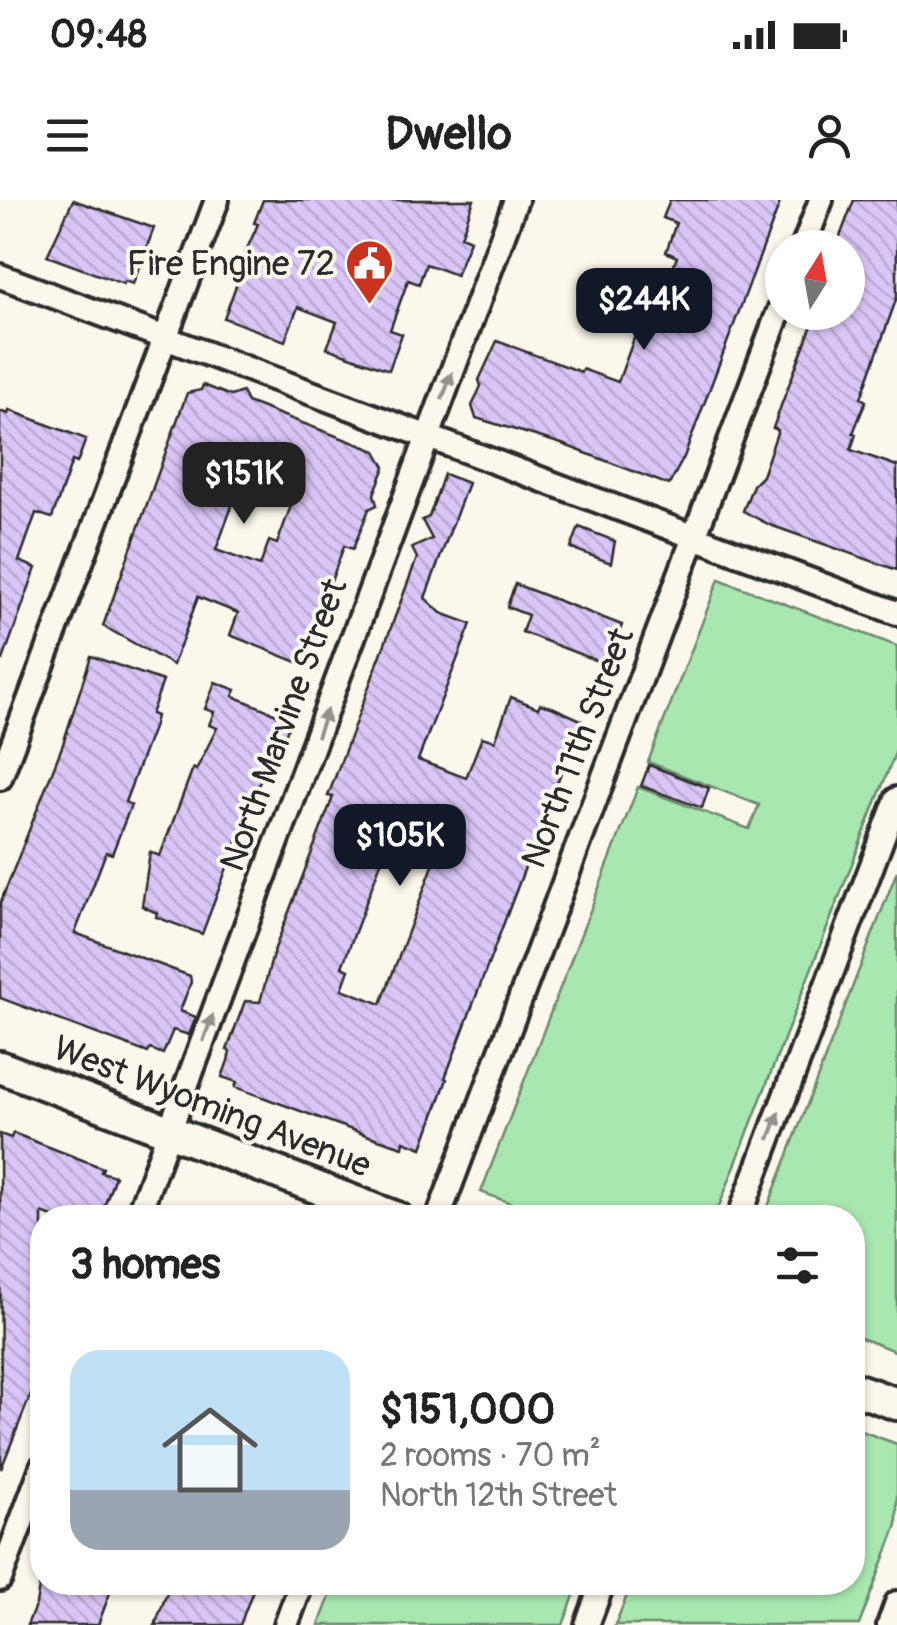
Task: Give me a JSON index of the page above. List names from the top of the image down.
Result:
{
  "streets": {
    "street": ["North Marvine Street", "North 11th Street", "West Wyoming Avenue"]
  },
  "crossings": [
    ["North Marvine Street", "West Wyoming Avenue"]
  ],
  "one_way": ["North Marvine Street"],
  "places": {
    "public building": ["Fire Engine 72"]
  },
  "north": "top",
  "page": {
    "status": "09:48",
    "header": "Dwello",
    "price": ["$244K", "$151K", "$105K"],
    "heading": "3 homes",
    "list": [
      {
        "name": "$151,000",
        "note": "2 rooms · 70 m² · North 12th Street"
      }
    ]
  }
}
